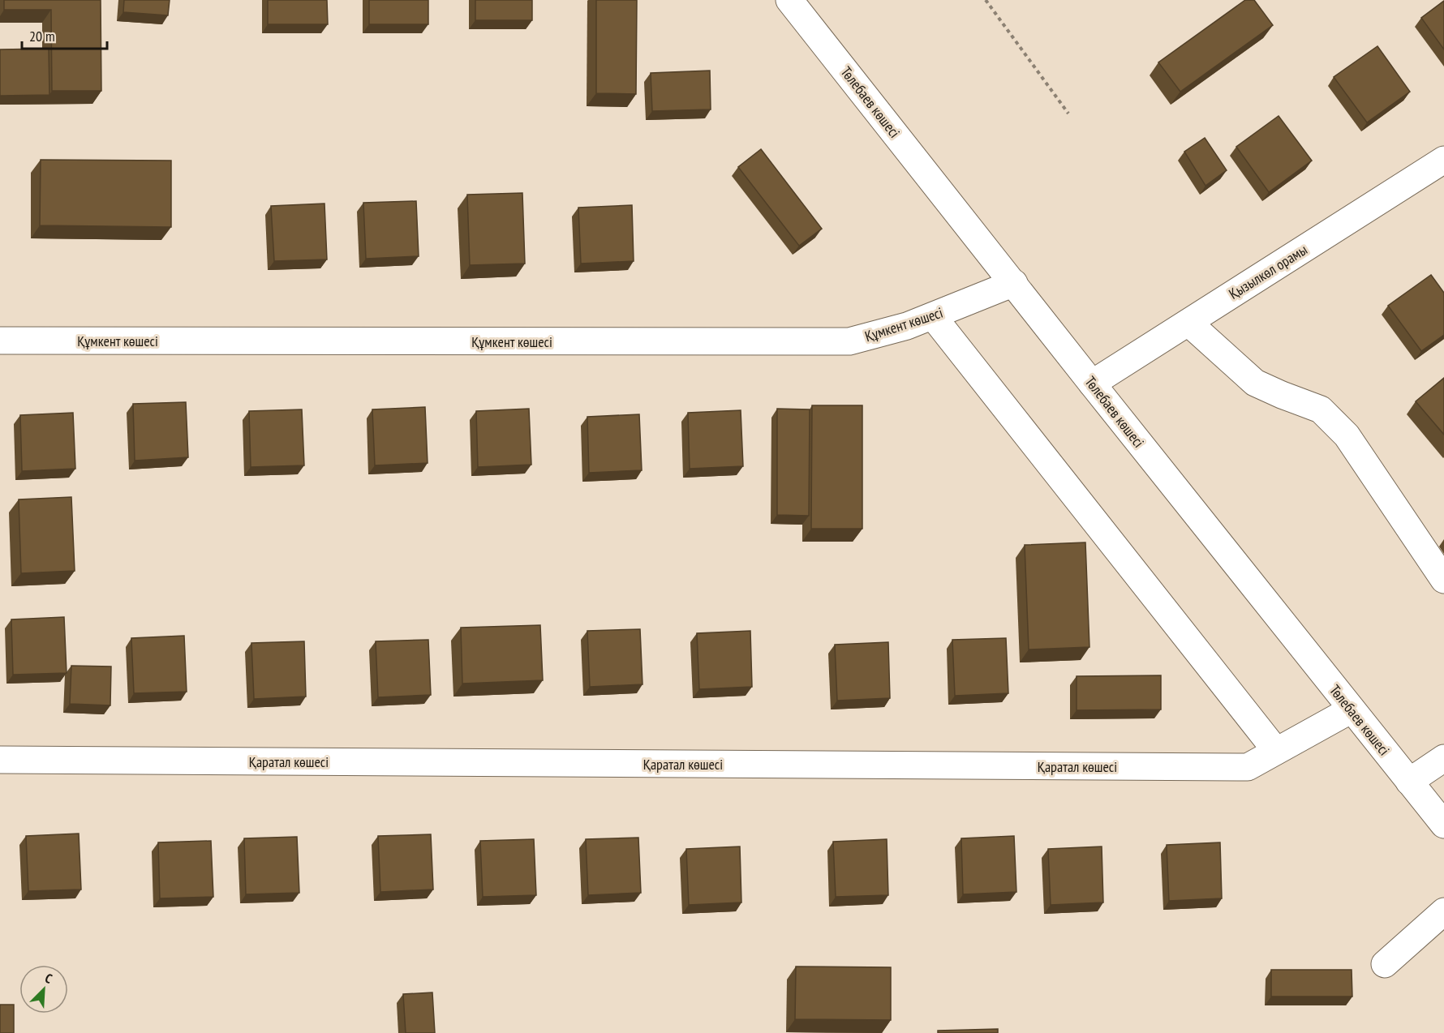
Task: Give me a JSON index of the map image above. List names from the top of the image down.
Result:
{
  "streets": {
    "street": [
      "Төлебаев көшесі",
      "Қызылкөл орамы",
      "Құмкент көшесі",
      "Қаратал көшесі"
    ]
  },
  "crossings": [
    ["Төлебаев көшесі", "Қызылкөл орамы"],
    ["Төлебаев көшесі", "Құмкент көшесі"],
    ["Төлебаев көшесі", "Қаратал көшесі"]
  ],
  "scale_bar": "20 m",
  "north": "top right"
}
